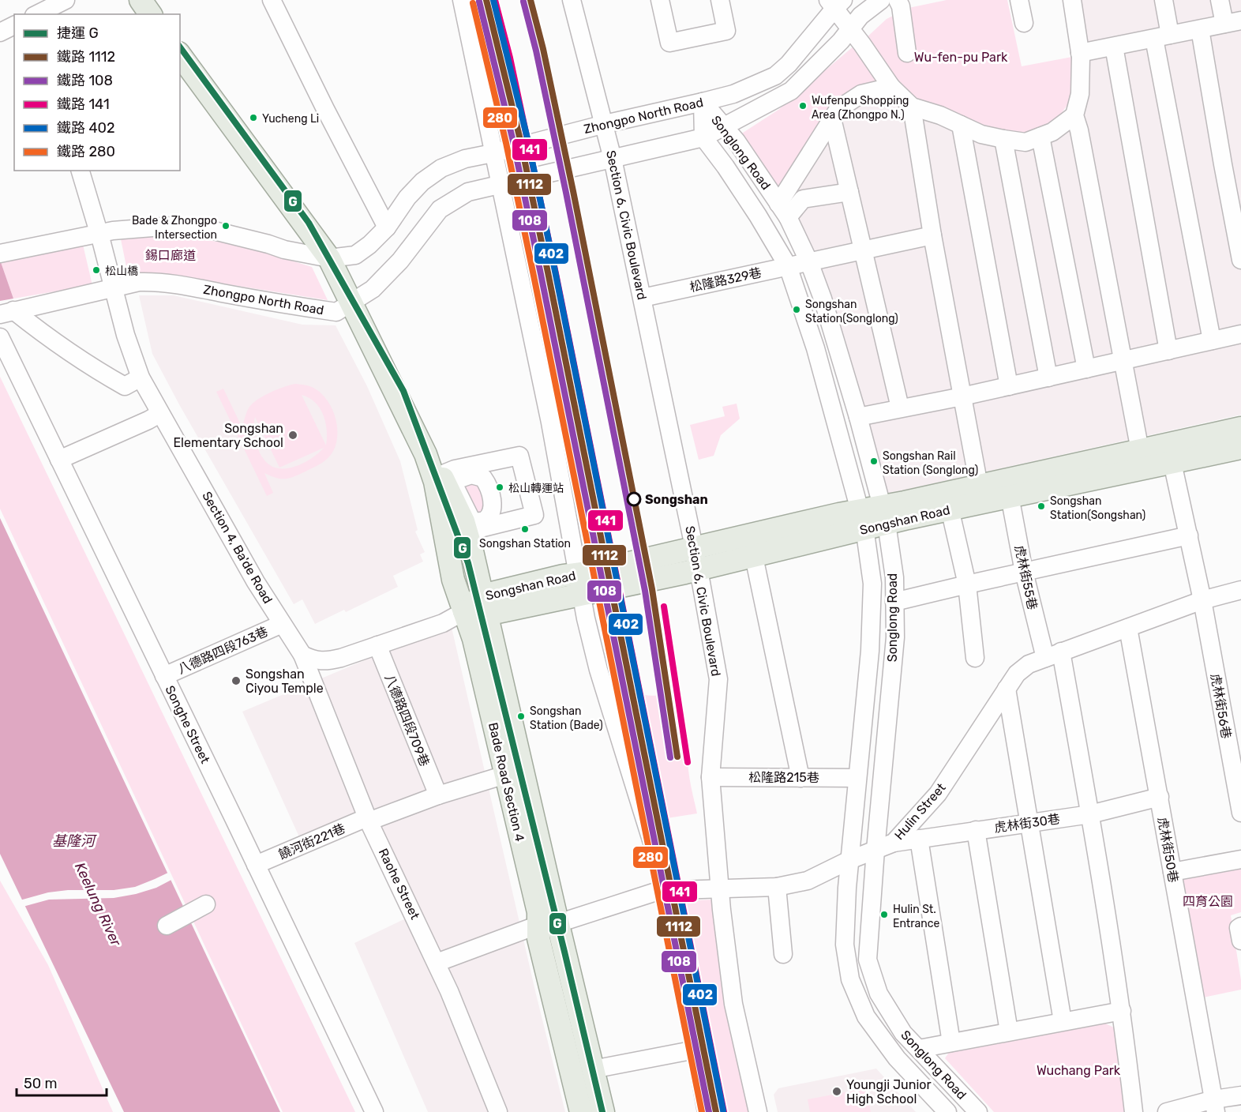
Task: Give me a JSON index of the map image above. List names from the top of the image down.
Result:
{
  "streets": {
    "main road": ["Songshan Road", "Bade Road Section 4"],
    "street": [
      "Zhongpo North Road",
      "Songlong Road",
      "Section 6, Civic Boulevard",
      "松隆路329巷",
      "Section 4, Ba'de Road",
      "虎林街55巷",
      "八德路四段763巷",
      "虎林街56巷",
      "八德路四段709巷",
      "Songhe Street",
      "松隆路215巷",
      "Hulin Street",
      "虎林街30巷",
      "饒河街221巷",
      "虎林街50巷",
      "Raohe Street"
    ]
  },
  "crossings": [
    ["Zhongpo North Road", "Songlong Road"],
    ["Zhongpo North Road", "Section 6, Civic Boulevard"],
    ["Zhongpo North Road", "Section 4, Ba'de Road"],
    ["Zhongpo North Road", "Bade Road Section 4"],
    ["Songlong Road", "松隆路329巷"],
    ["Songlong Road", "Songshan Road"],
    ["Songlong Road", "松隆路215巷"],
    ["Songlong Road", "Hulin Street"],
    ["Section 6, Civic Boulevard", "松隆路329巷"],
    ["Section 6, Civic Boulevard", "Songshan Road"],
    ["Section 6, Civic Boulevard", "松隆路215巷"],
    ["Section 6, Civic Boulevard", "Hulin Street"],
    ["Songshan Road", "虎林街55巷"],
    ["Songshan Road", "虎林街56巷"],
    ["Songshan Road", "Bade Road Section 4"],
    ["Section 4, Ba'de Road", "八德路四段763巷"],
    ["Section 4, Ba'de Road", "Raohe Street"],
    ["虎林街55巷", "Hulin Street"],
    ["虎林街55巷", "虎林街30巷"],
    ["八德路四段763巷", "Songhe Street"],
    ["虎林街56巷", "Hulin Street"],
    ["Songhe Street", "饒河街221巷"],
    ["Bade Road Section 4", "Hulin Street"],
    ["Hulin Street", "虎林街30巷"],
    ["Hulin Street", "虎林街50巷"],
    ["Hulin Street", "Raohe Street"],
    ["虎林街30巷", "虎林街50巷"],
    ["饒河街221巷", "Raohe Street"]
  ],
  "water": ["基隆河", "Keelung River"],
  "parks": [
    "Wu-fen-pu Park",
    "錫口廊道",
    "四育公園",
    "Wuchang Park"
  ],
  "places": [
    "Wufenpu Shopping Area (Zhongpo N.)",
    "Yucheng Li",
    "Bade & Zhongpo Intersection",
    "松山橋",
    "Songshan Station(Songlong)",
    "Songshan Elementary School",
    "Songshan Rail Station (Songlong)",
    "松山轉運站",
    "Songshan",
    "Songshan Station(Songshan)",
    "Songshan Station",
    "Songshan Ciyou Temple",
    "Songshan Station (Bade)",
    "Hulin St. Entrance",
    "Youngji Junior High School"
  ],
  "lines": [
    "rail line 1112",
    "rail line 141",
    "rail line 402",
    "rail line 108",
    "rail line 280",
    "metro line G"
  ],
  "legend": [
    "捷運 G",
    "鐵路 1112",
    "鐵路 108",
    "鐵路 141",
    "鐵路 402",
    "鐵路 280"
  ],
  "scale_bar": "50 m"
}
